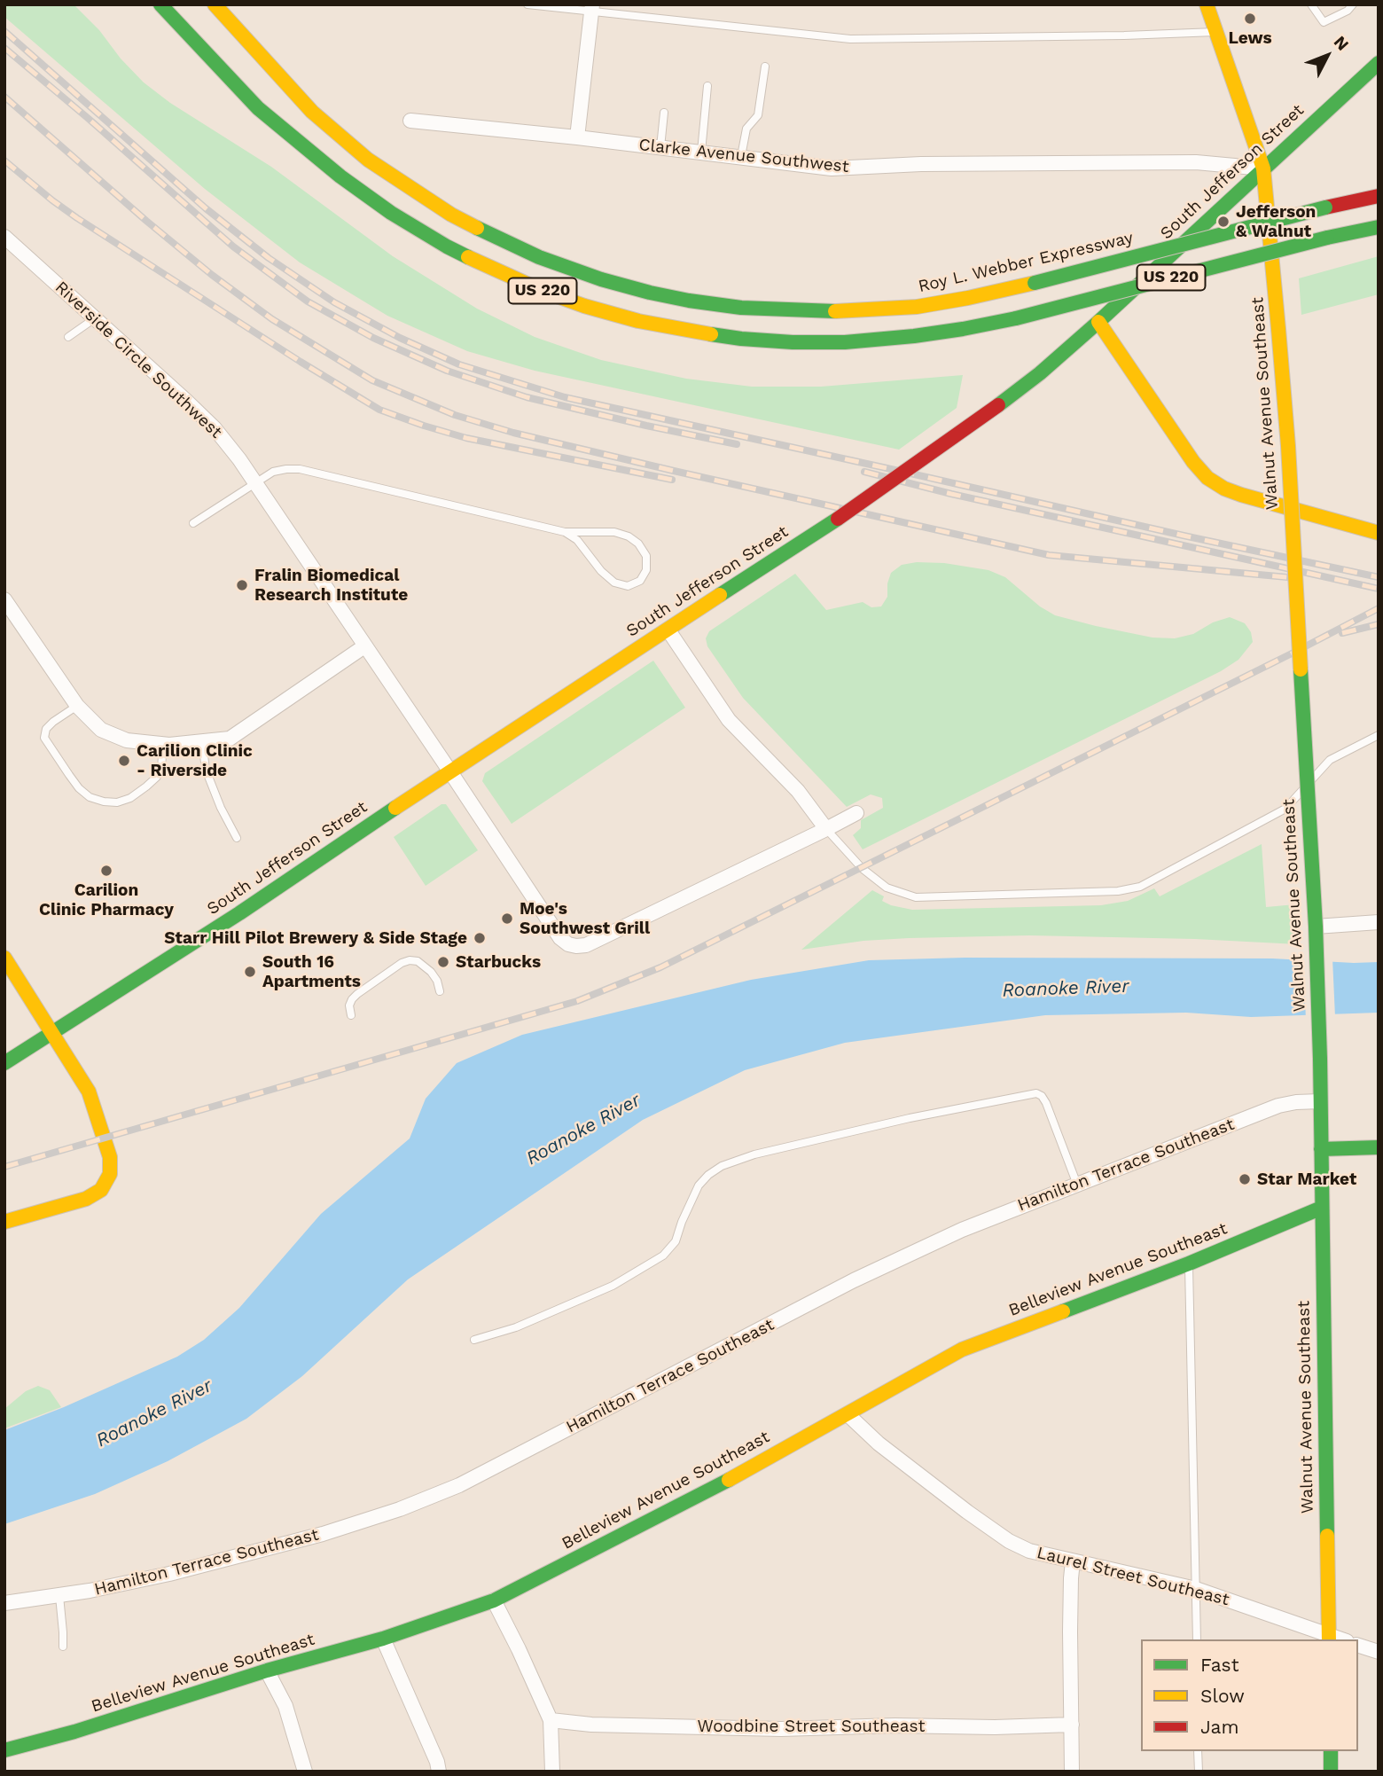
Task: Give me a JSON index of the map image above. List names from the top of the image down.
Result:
{
  "streets": {
    "main road": [
      "South Jefferson Street",
      "Roy L. Webber Expressway",
      "US 220",
      "Walnut Avenue Southeast",
      "Belleview Avenue Southeast"
    ],
    "street": [
      "Clarke Avenue Southwest",
      "Riverside Circle Southwest",
      "Hamilton Terrace Southeast",
      "Laurel Street Southeast",
      "Woodbine Street Southeast"
    ]
  },
  "crossings": [
    ["Clarke Avenue Southwest", "South Jefferson Street"],
    ["Clarke Avenue Southwest", "Walnut Avenue Southeast"],
    ["South Jefferson Street", "Riverside Circle Southwest"],
    ["South Jefferson Street", "Walnut Avenue Southeast"],
    ["Walnut Avenue Southeast", "Hamilton Terrace Southeast"],
    ["Walnut Avenue Southeast", "Belleview Avenue Southeast"],
    ["Walnut Avenue Southeast", "Laurel Street Southeast"],
    ["Belleview Avenue Southeast", "Laurel Street Southeast"]
  ],
  "water": ["Roanoke River"],
  "places": [
    "Lews",
    "Jefferson & Walnut",
    "Fralin Biomedical Research Institute",
    "Carilion Clinic - Riverside",
    "Carilion Clinic Pharmacy",
    "Moe's Southwest Grill",
    "Starr Hill Pilot Brewery & Side Stage",
    "Starbucks",
    "South 16 Apartments",
    "Star Market"
  ],
  "legend": ["Fast", "Slow", "Jam"],
  "north": "top right"
}
